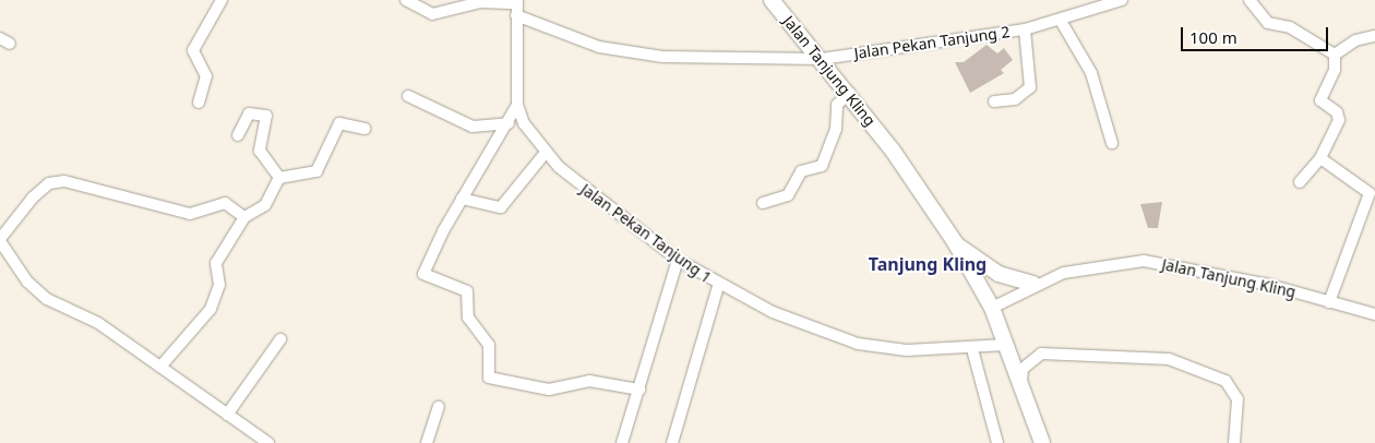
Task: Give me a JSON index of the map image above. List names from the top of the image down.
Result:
{
  "streets": {
    "highway": ["Jalan Tanjung Kling"],
    "street": ["Jalan Pekan Tanjung 2", "Jalan Pekan Tanjung 1"]
  },
  "crossings": [
    ["Jalan Pekan Tanjung 2", "Jalan Tanjung Kling"],
    ["Jalan Pekan Tanjung 2", "Jalan Pekan Tanjung 1"],
    ["Jalan Tanjung Kling", "Jalan Pekan Tanjung 1"]
  ],
  "districts": ["Tanjung Kling"],
  "scale_bar": "100 m"
}
